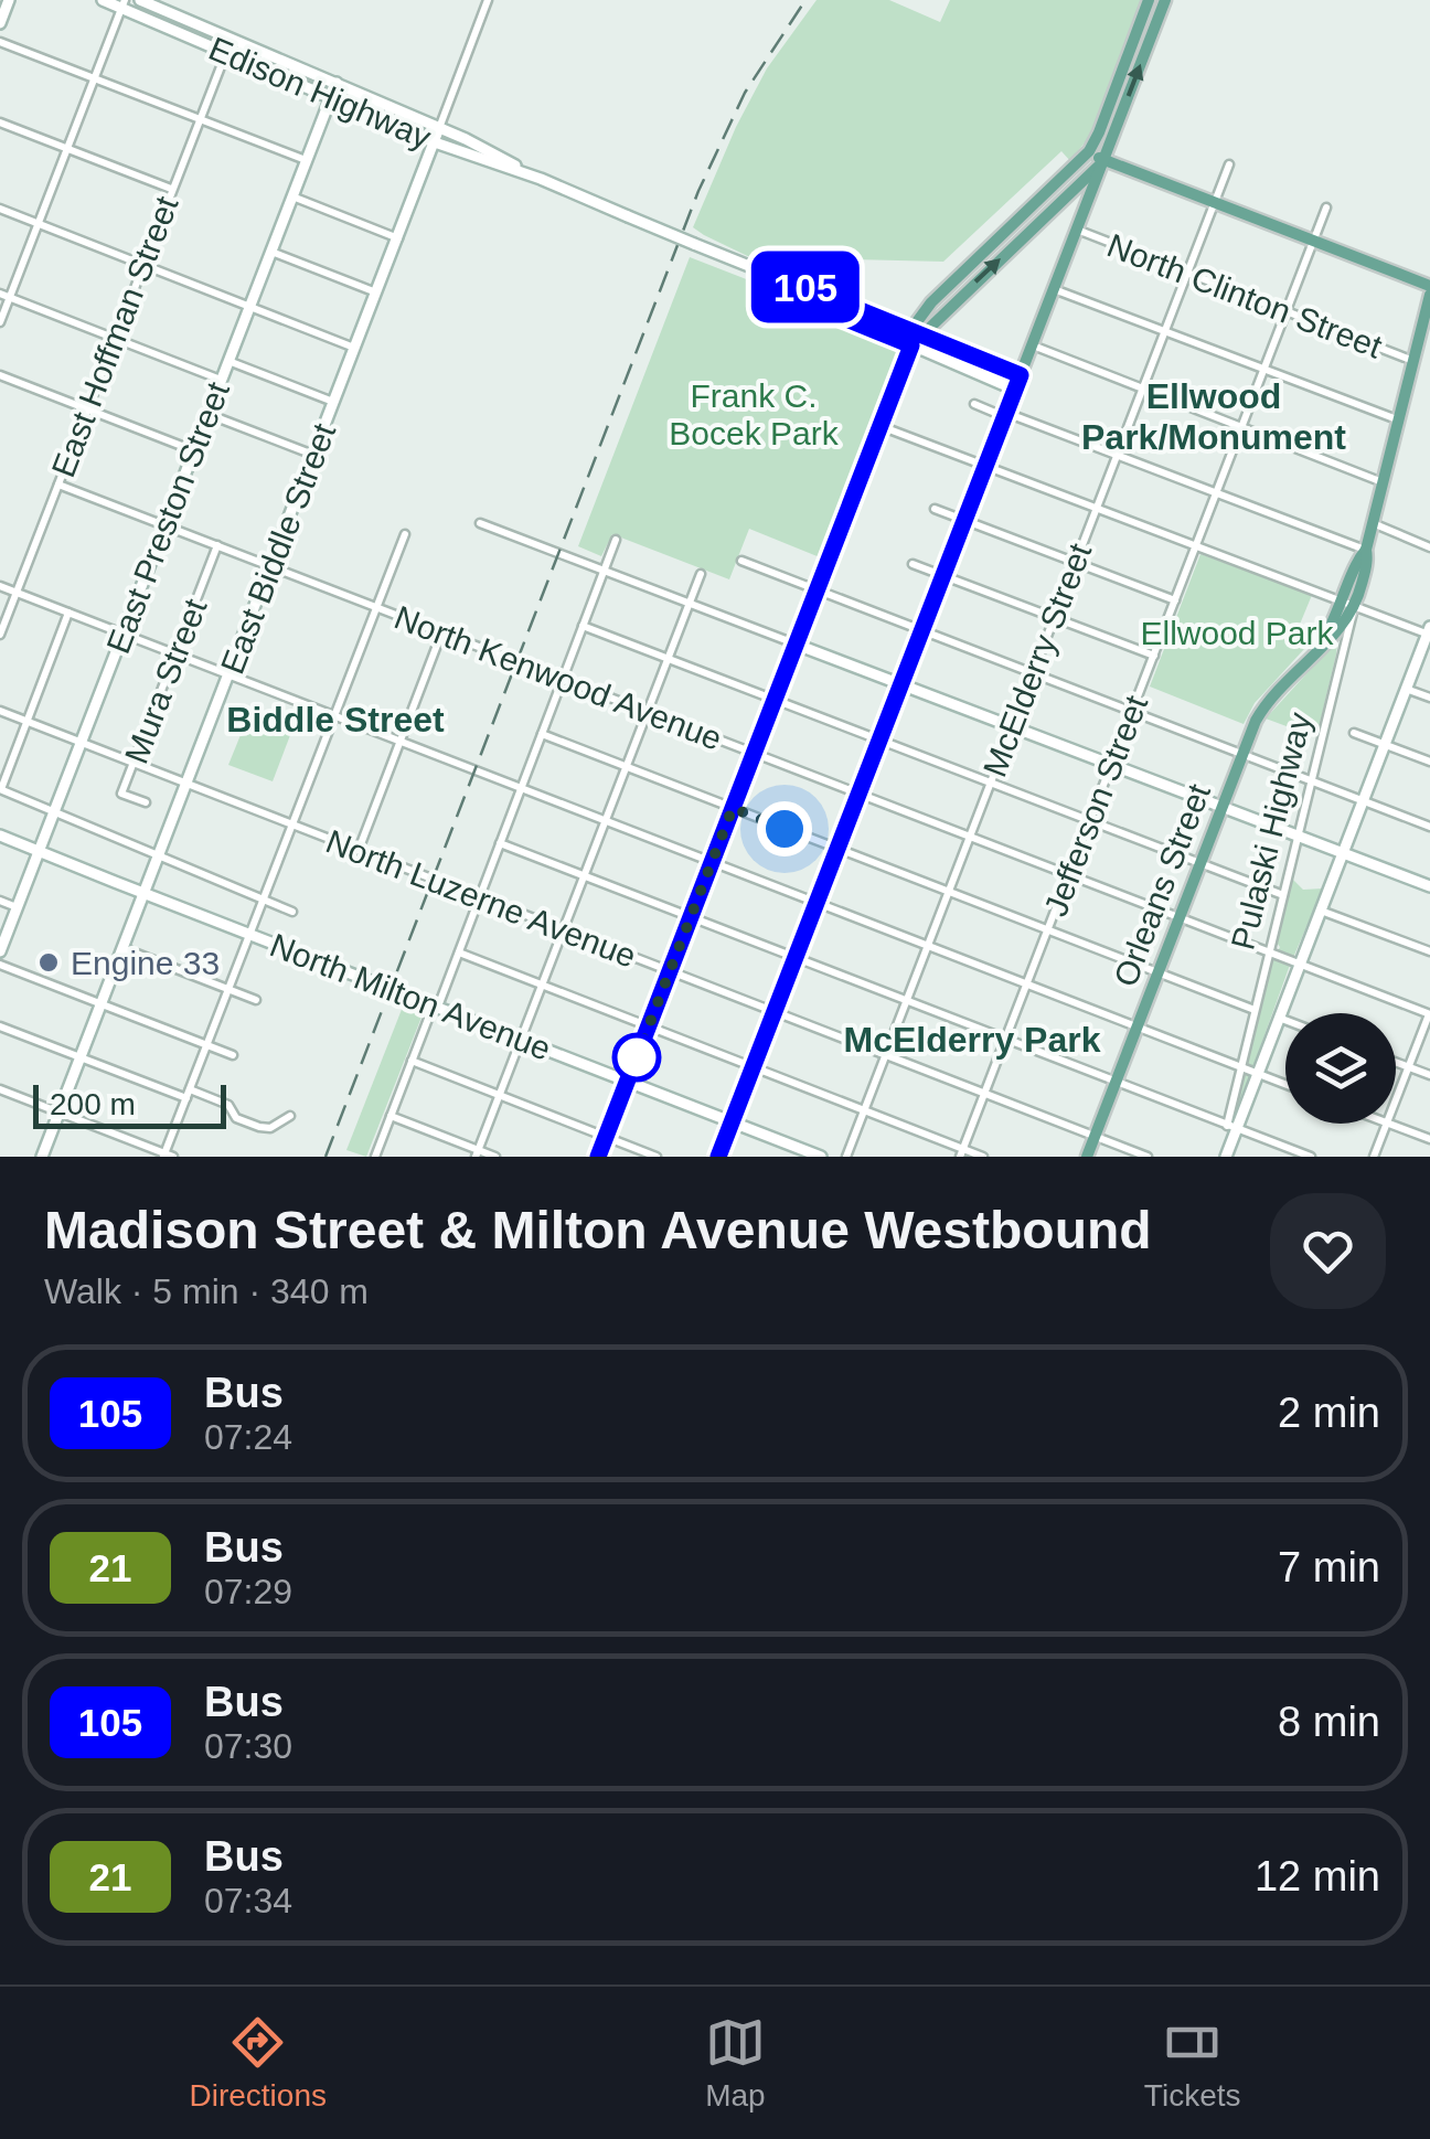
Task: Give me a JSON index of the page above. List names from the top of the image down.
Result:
{
  "streets": {
    "main road": ["Pulaski Highway", "Orleans Street"],
    "street": [
      "Edison Highway",
      "North Clinton Street",
      "East Hoffman Street",
      "East Preston Street",
      "East Biddle Street",
      "McElderry Street",
      "North Kenwood Avenue",
      "Mura Street",
      "Jefferson Street",
      "North Luzerne Avenue",
      "North Milton Avenue"
    ]
  },
  "crossings": [
    ["Edison Highway", "East Hoffman Street"],
    ["Edison Highway", "East Preston Street"],
    ["Edison Highway", "East Biddle Street"],
    ["North Clinton Street", "McElderry Street"],
    ["North Clinton Street", "Jefferson Street"],
    ["North Clinton Street", "Pulaski Highway"],
    ["East Hoffman Street", "North Kenwood Avenue"],
    ["East Preston Street", "North Kenwood Avenue"],
    ["East Preston Street", "North Luzerne Avenue"],
    ["East Preston Street", "North Milton Avenue"],
    ["East Biddle Street", "North Kenwood Avenue"],
    ["East Biddle Street", "North Luzerne Avenue"],
    ["East Biddle Street", "North Milton Avenue"],
    ["McElderry Street", "North Kenwood Avenue"],
    ["McElderry Street", "North Luzerne Avenue"],
    ["North Kenwood Avenue", "Mura Street"],
    ["North Kenwood Avenue", "Jefferson Street"],
    ["North Kenwood Avenue", "Pulaski Highway"],
    ["North Kenwood Avenue", "Orleans Street"],
    ["Mura Street", "North Luzerne Avenue"],
    ["Jefferson Street", "North Luzerne Avenue"],
    ["Pulaski Highway", "Orleans Street"],
    ["Orleans Street", "North Luzerne Avenue"]
  ],
  "districts": ["Ellwood Park/Monument", "Biddle Street", "McElderry Park"],
  "parks": ["Frank C. Bocek Park", "Ellwood Park"],
  "places": ["Engine 33"],
  "lines": ["bus line 105"],
  "scale_bar": "200 m",
  "page": {
    "on_map": "105",
    "scale": "200 m",
    "heading": ["Madison Street & Milton Avenue Westbound", "Walk · 5 min · 340 m"],
    "list": [
      {
        "mark": "105",
        "name": "Bus",
        "note": "07:24",
        "value": "2 min"
      },
      {
        "mark": "21",
        "name": "Bus",
        "note": "07:29",
        "value": "7 min"
      },
      {
        "mark": "105",
        "name": "Bus",
        "note": "07:30",
        "value": "8 min"
      },
      {
        "mark": "21",
        "name": "Bus",
        "note": "07:34",
        "value": "12 min"
      }
    ],
    "tabs": ["Directions", "Map", "Tickets"]
  }
}
